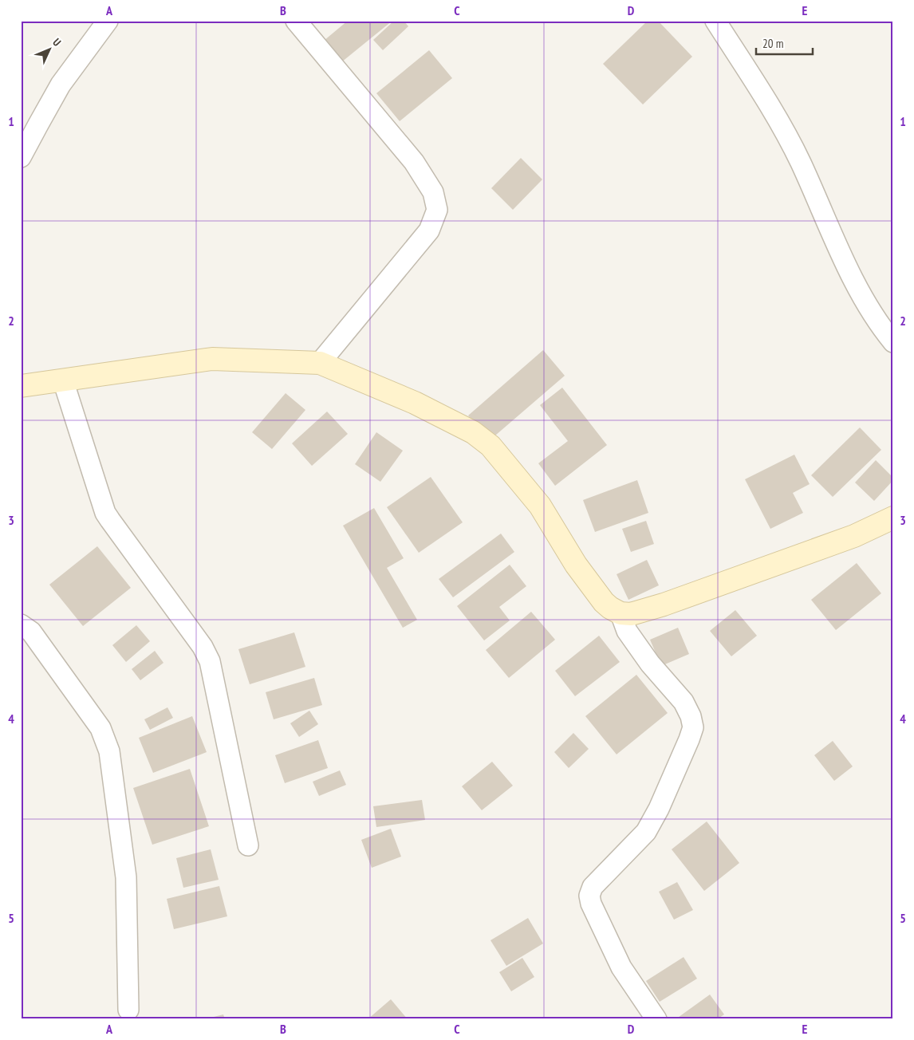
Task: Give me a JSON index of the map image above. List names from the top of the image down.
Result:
{
  "scale_bar": "20 m",
  "north": "top right",
  "grid": {
    "columns": [
      "A",
      "B",
      "C",
      "D",
      "E"
    ],
    "rows": [
      "1",
      "2",
      "3",
      "4",
      "5"
    ]
  }
}
